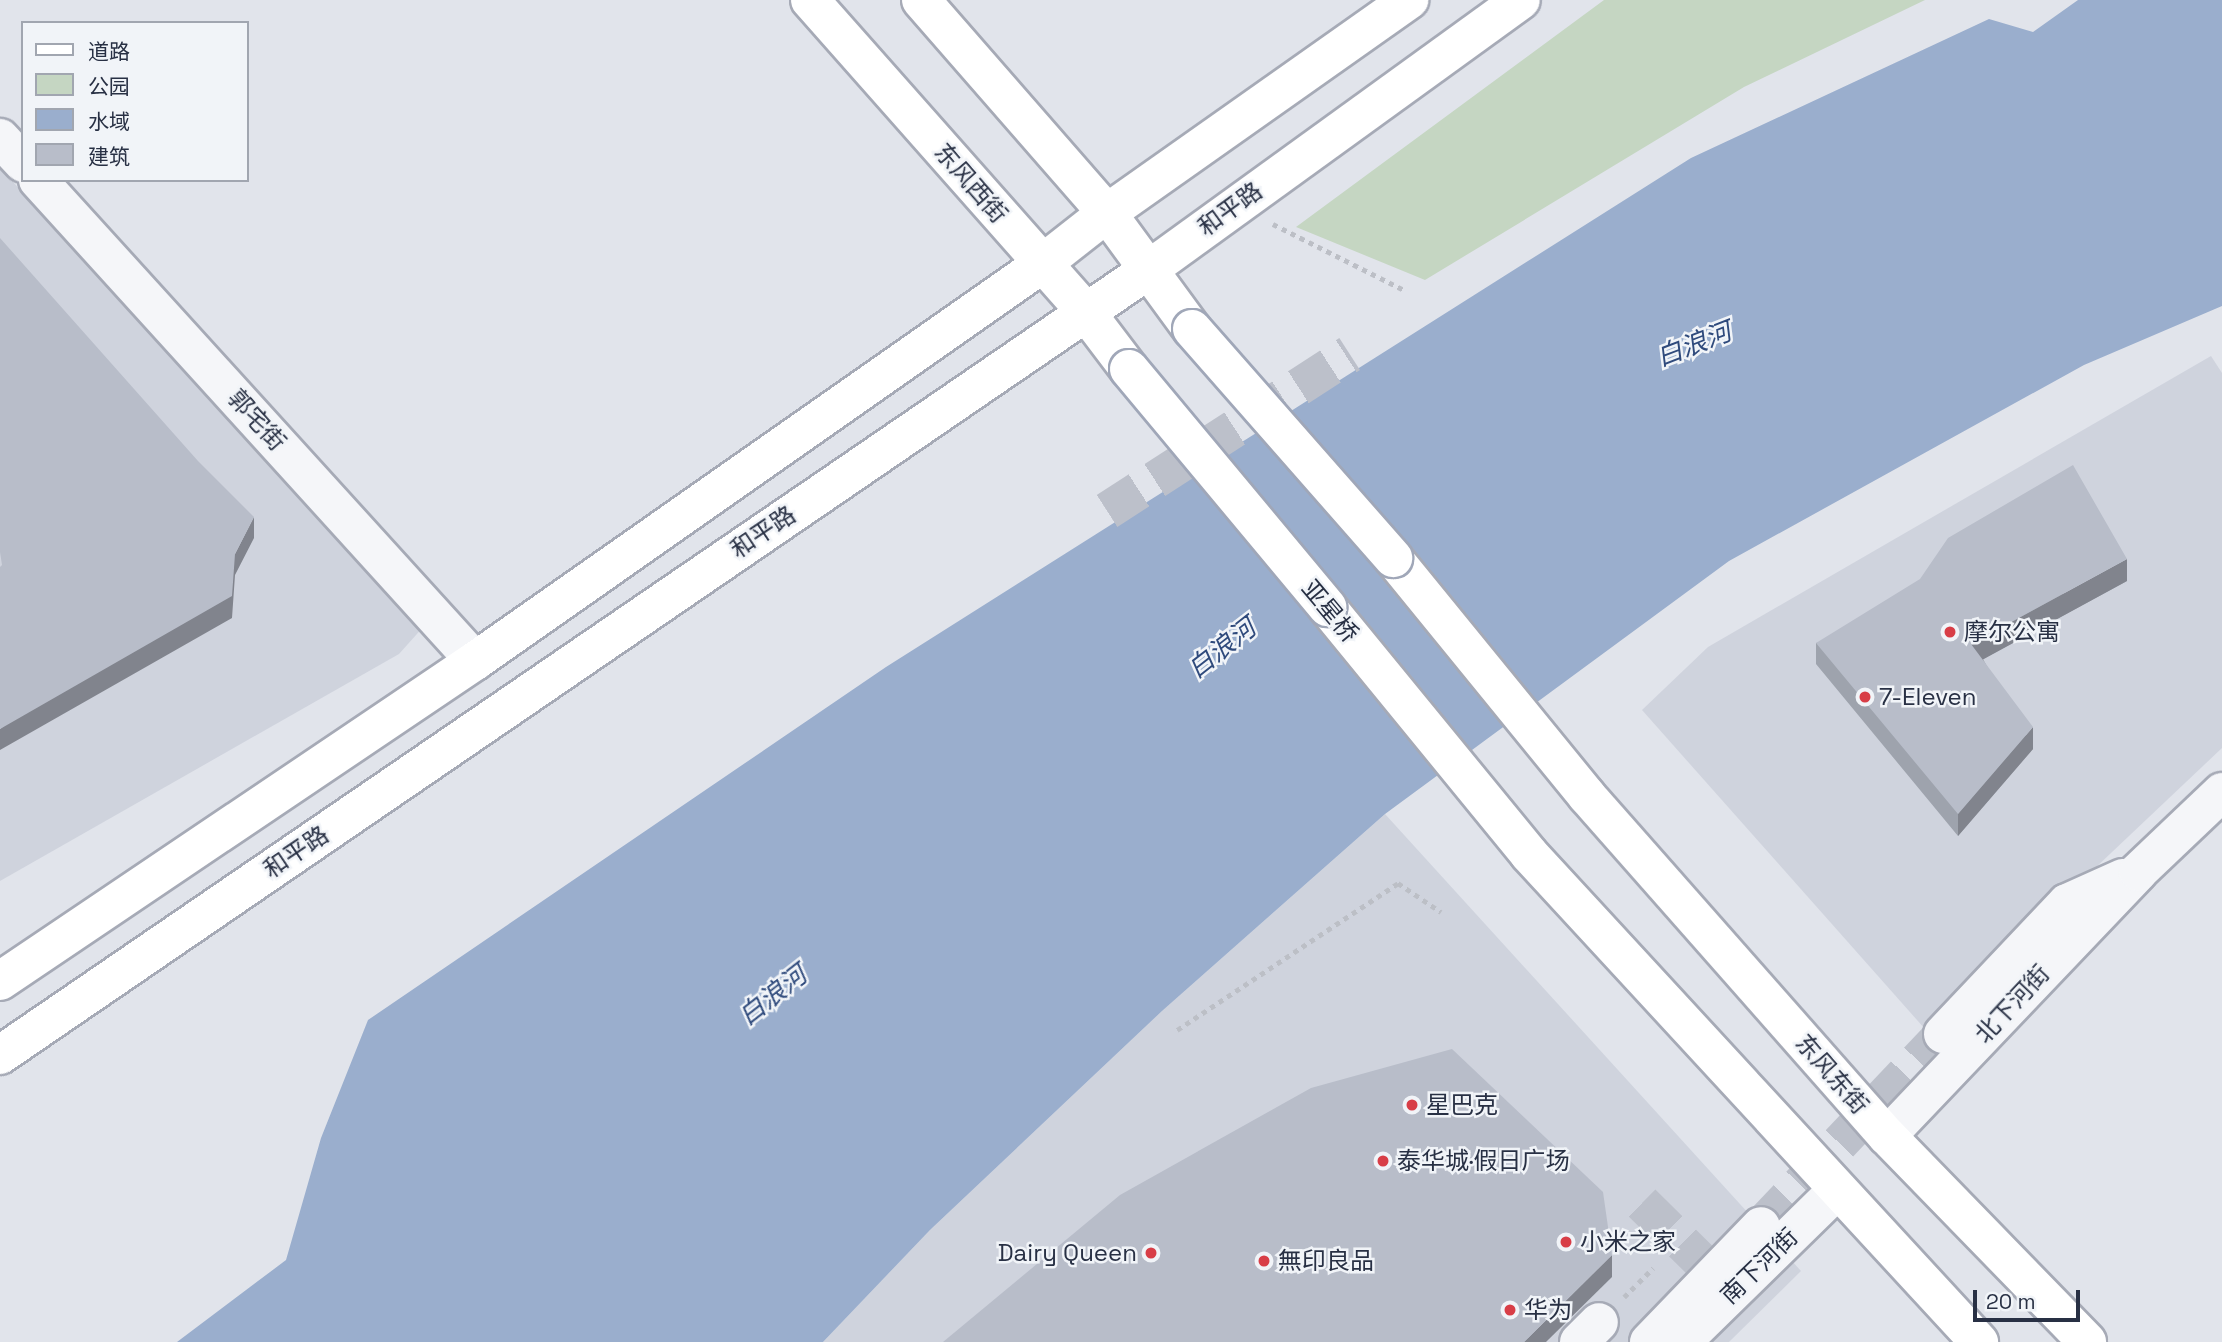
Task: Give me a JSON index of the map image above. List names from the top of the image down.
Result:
{
  "streets": {
    "main road": [
      "东风西街",
      "和平路",
      "亚星桥",
      "东风东街"
    ],
    "street": ["郭宅街", "北下河街", "南下河街"]
  },
  "crossings": [
    ["东风西街", "和平路"],
    ["东风西街", "亚星桥"],
    ["和平路", "东风东街"],
    ["亚星桥", "南下河街"],
    ["北下河街", "东风东街"]
  ],
  "water": ["白浪河"],
  "places": [
    "摩尔公寓",
    "7-Eleven",
    "星巴克",
    "泰华城·假日广场",
    "小米之家",
    "Dairy Queen",
    "無印良品",
    "华为"
  ],
  "legend": [
    "道路",
    "公园",
    "水域",
    "建筑"
  ],
  "scale_bar": "20 m"
}
